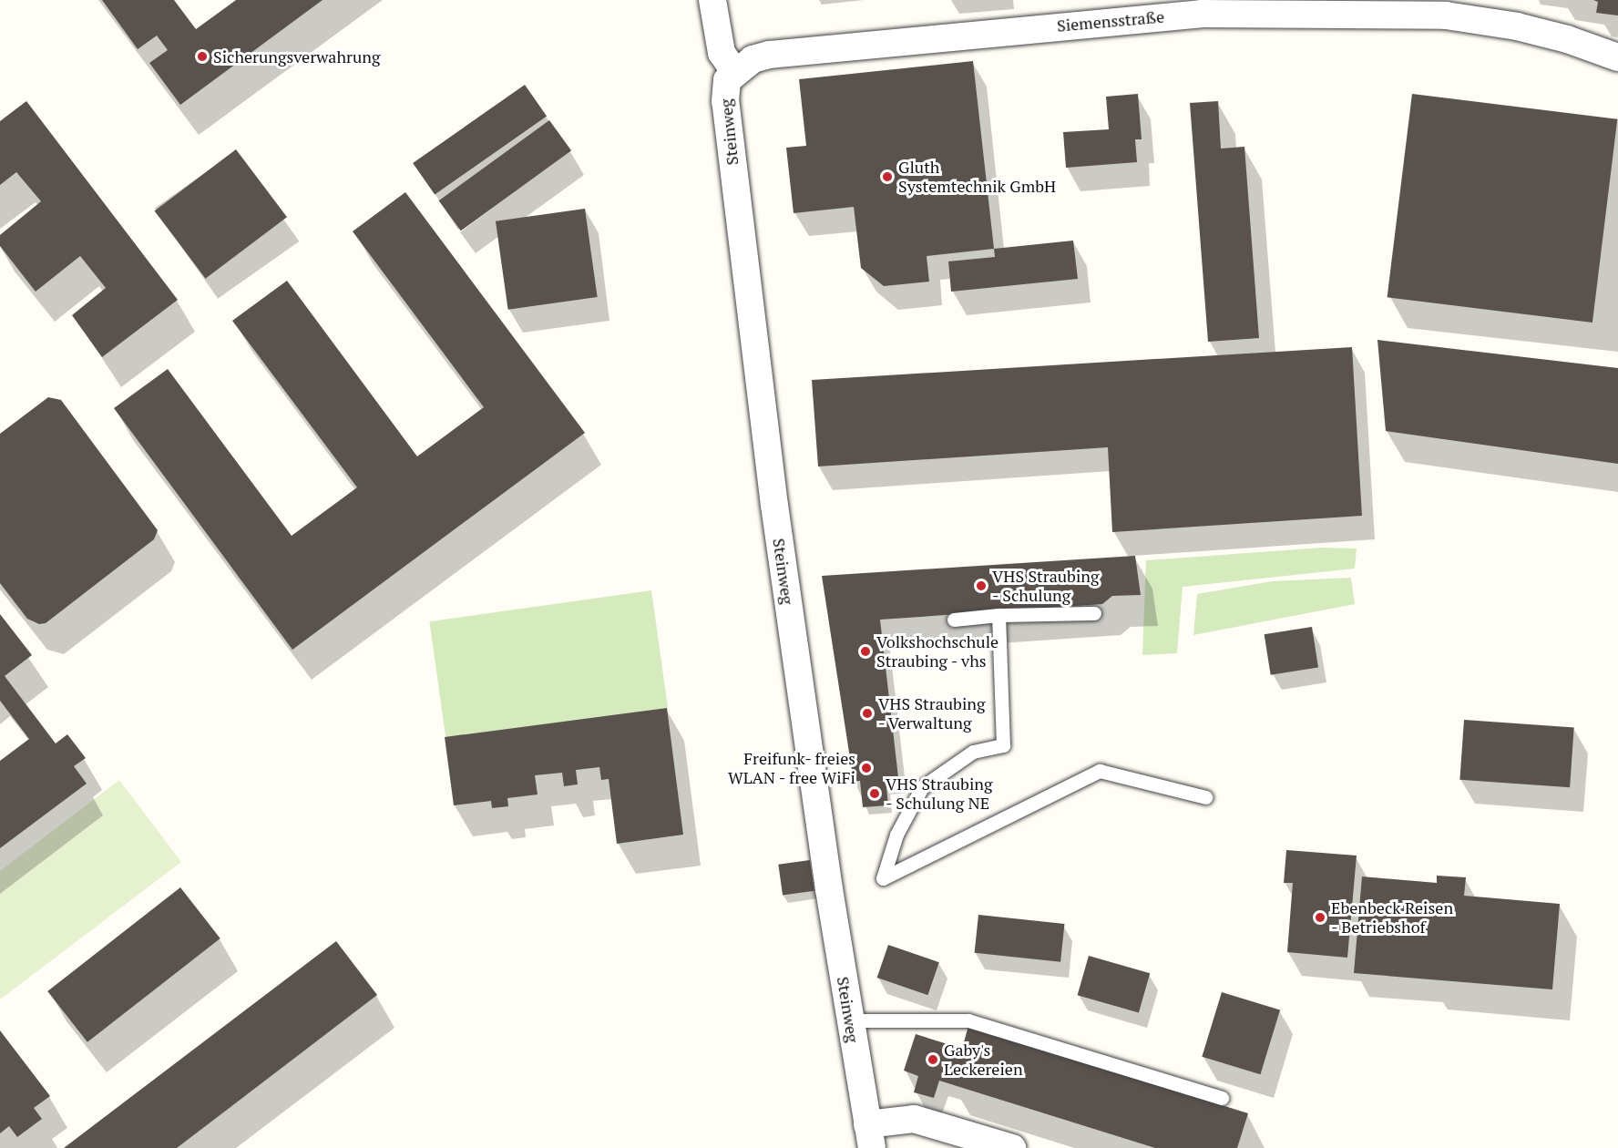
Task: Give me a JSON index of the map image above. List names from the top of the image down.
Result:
{
  "streets": {
    "street": ["Siemensstraße", "Steinweg"]
  },
  "crossings": [
    ["Siemensstraße", "Steinweg"]
  ],
  "places": [
    "Sicherungsverwahrung",
    "Gluth Systemtechnik GmbH",
    "VHS Straubing - Schulung",
    "Volkshochschule Straubing - vhs",
    "VHS Straubing - Verwaltung",
    "Freifunk- freies WLAN - free WiFi",
    "VHS Straubing - Schulung NE",
    "Ebenbeck Reisen - Betriebshof",
    "Gaby's Leckereien"
  ]
}
